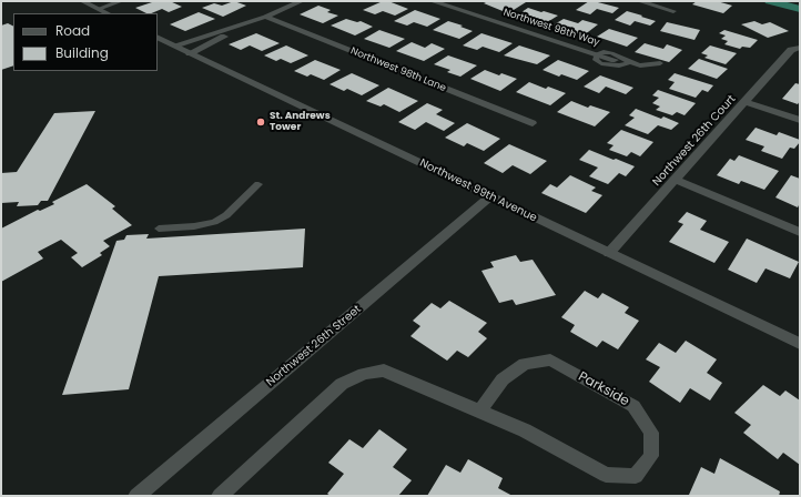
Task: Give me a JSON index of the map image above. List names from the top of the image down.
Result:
{
  "streets": {
    "street": [
      "Northwest 98th Way",
      "Northwest 98th Lane",
      "Northwest 26th Court",
      "Northwest 99th Avenue",
      "Northwest 26th Street",
      "Parkside"
    ]
  },
  "crossings": [
    ["Northwest 26th Court", "Northwest 99th Avenue"],
    ["Northwest 99th Avenue", "Northwest 26th Street"]
  ],
  "places": ["St. Andrews Tower"],
  "legend": ["Road", "Building"]
}
